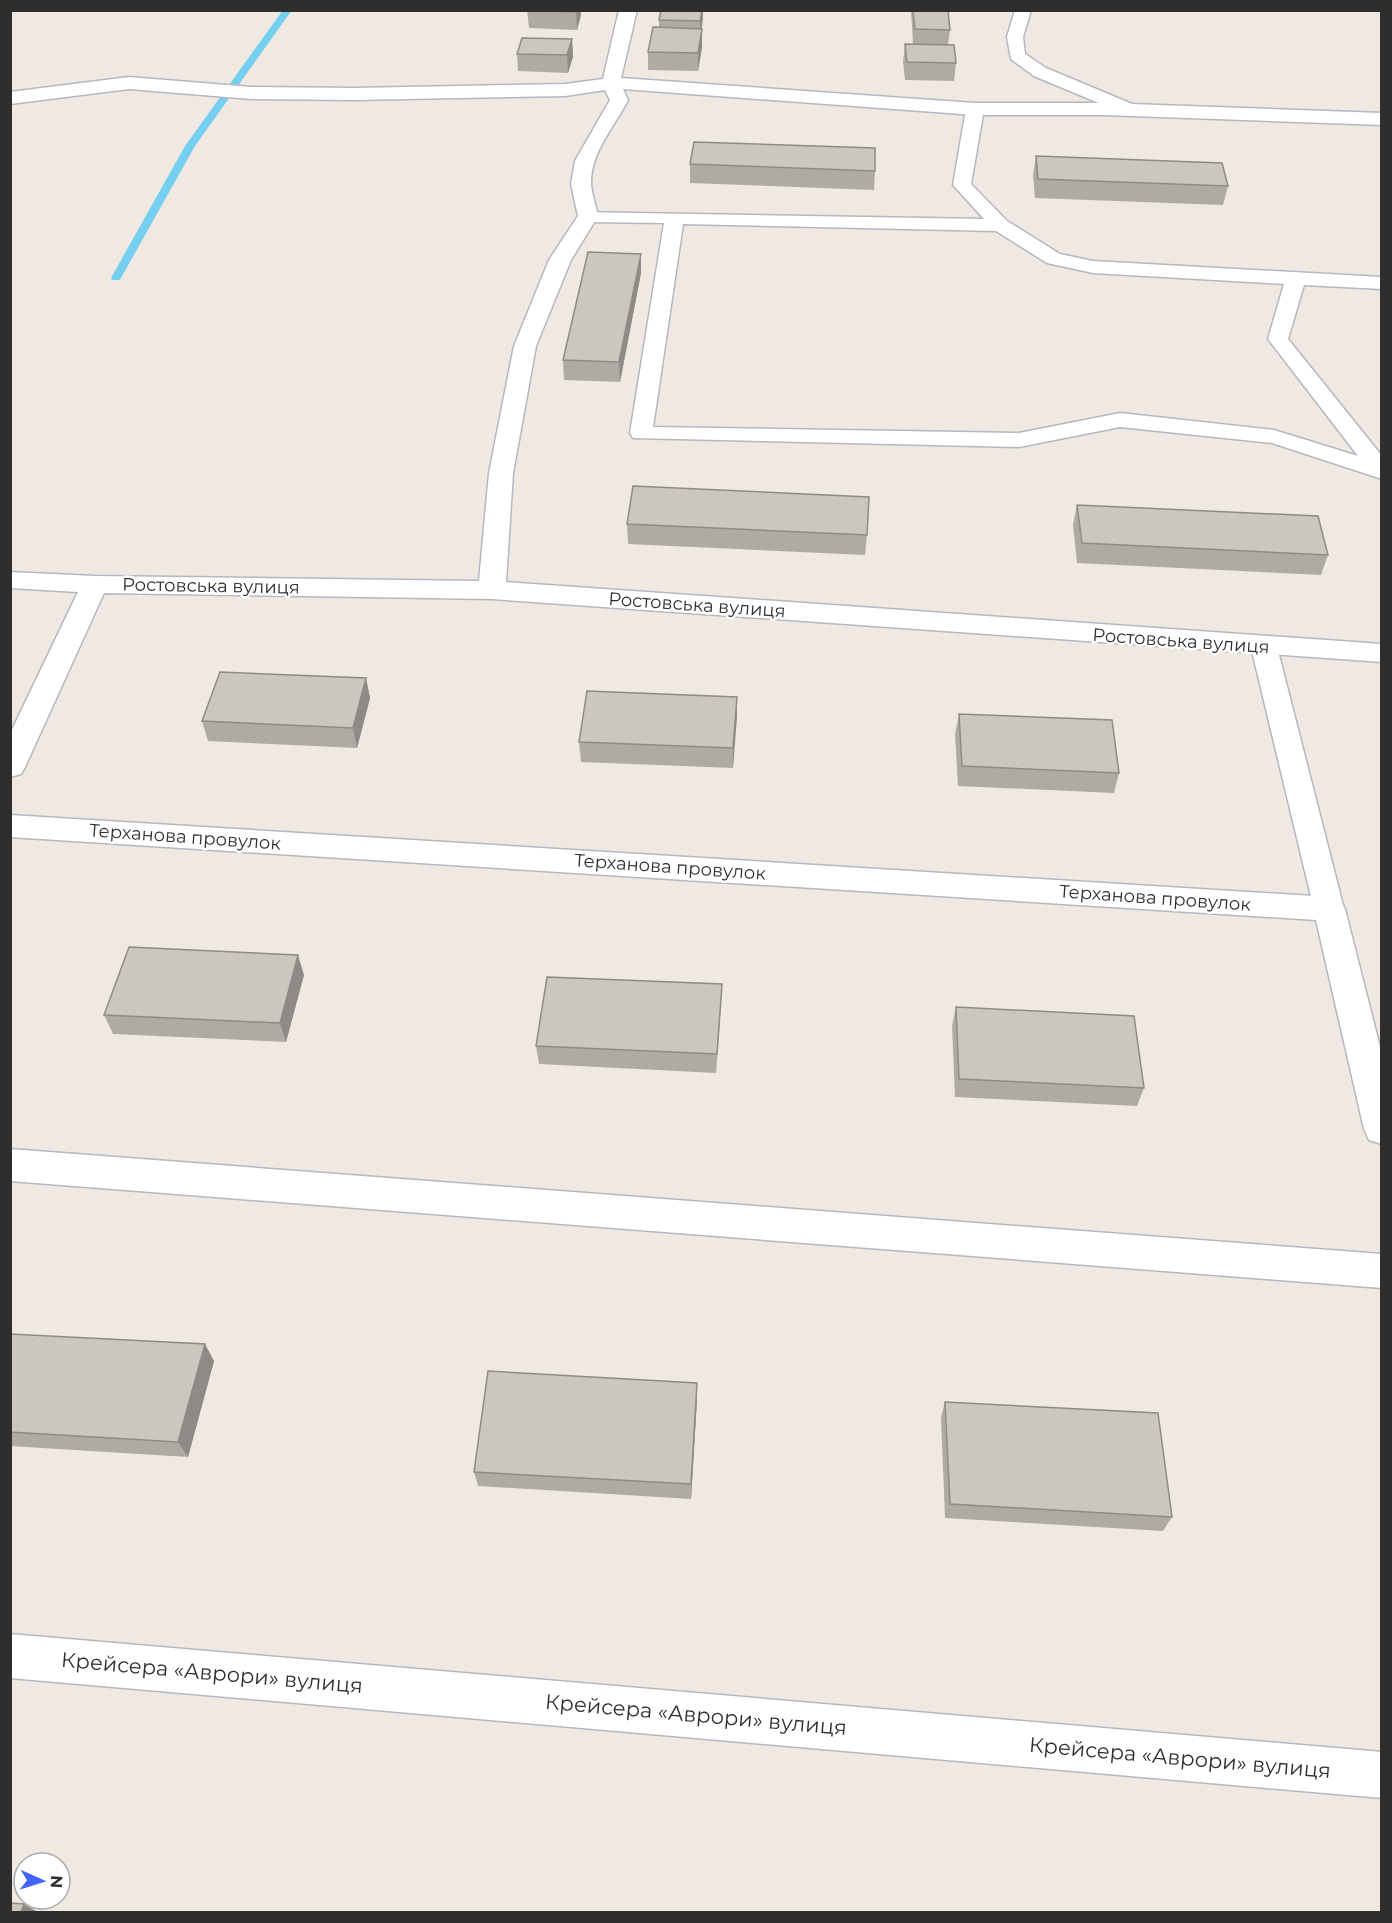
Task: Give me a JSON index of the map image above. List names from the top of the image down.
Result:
{
  "streets": {
    "street": ["Ростовська вулиця", "Терханова провулок", "Крейсера «Аврори» вулиця"]
  },
  "north": "right"
}
